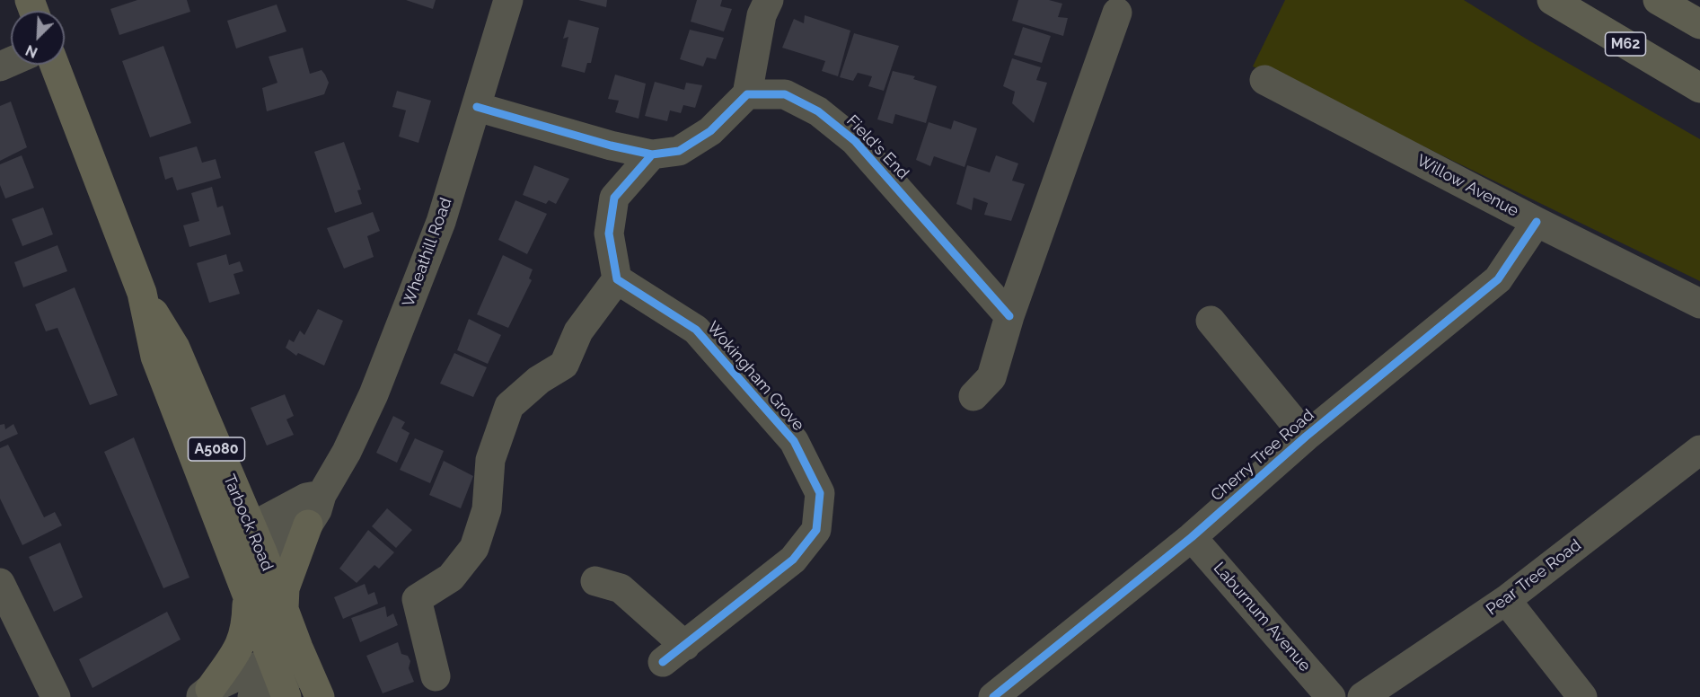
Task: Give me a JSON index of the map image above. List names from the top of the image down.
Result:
{
  "streets": {
    "highway": ["M62"],
    "main road": ["A5080", "Tarbock Road"],
    "street": [
      "Field's End",
      "Willow Avenue",
      "Wheathill Road",
      "Wokingham Grove",
      "Cherry Tree Road",
      "Pear Tree Road",
      "Laburnum Avenue"
    ]
  },
  "crossings": [
    ["Willow Avenue", "Cherry Tree Road"],
    ["Cherry Tree Road", "Laburnum Avenue"]
  ],
  "north": "bottom left"
}
